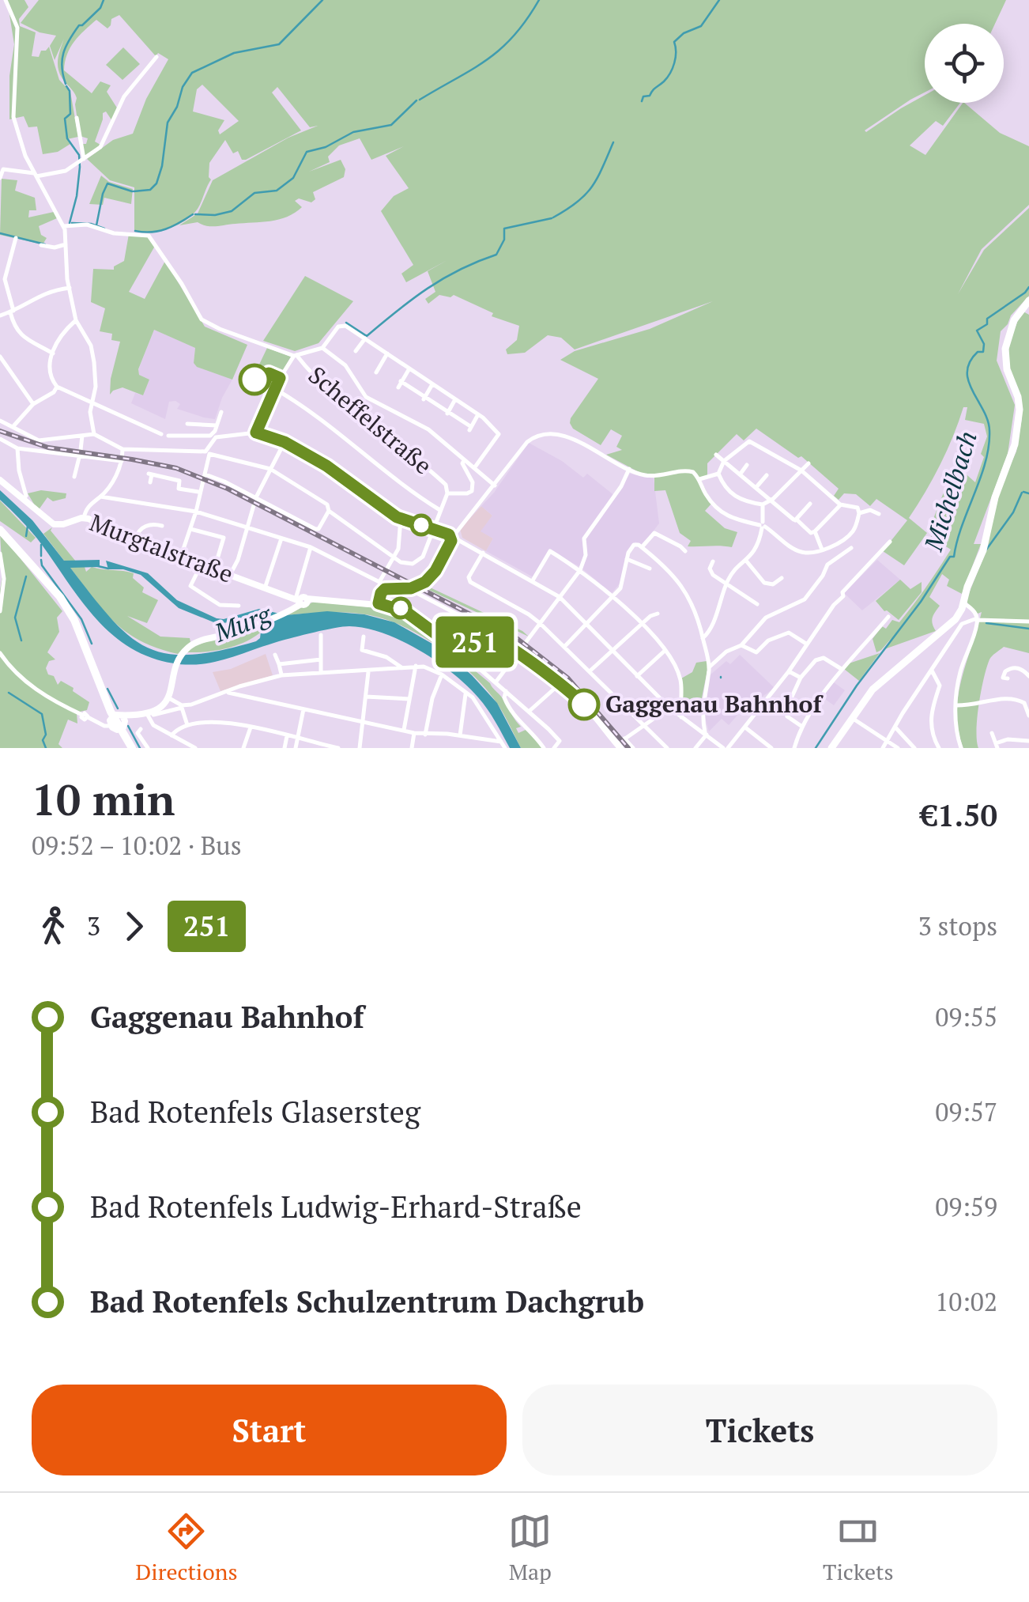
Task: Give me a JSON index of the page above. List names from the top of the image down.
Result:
{
  "streets": {
    "street": ["Scheffelstraße", "Murgtalstraße"]
  },
  "water": ["Michelbach", "Murg"],
  "places": ["Gaggenau Bahnhof"],
  "lines": ["bus line 251"],
  "page": {
    "on_map": "251",
    "heading": ["10 min", "09:52 – 10:02 · Bus", "€1.50"],
    "legs": ["3", "251", "3 stops"],
    "list": [
      {
        "name": "Gaggenau Bahnhof",
        "value": "09:55"
      },
      {
        "name": "Bad Rotenfels Glasersteg",
        "value": "09:57"
      },
      {
        "name": "Bad Rotenfels Ludwig-Erhard-Straße",
        "value": "09:59"
      },
      {
        "name": "Bad Rotenfels Schulzentrum Dachgrub",
        "value": "10:02"
      }
    ],
    "buttons": ["Start", "Tickets"],
    "tabs": ["Directions", "Map", "Tickets"]
  }
}
